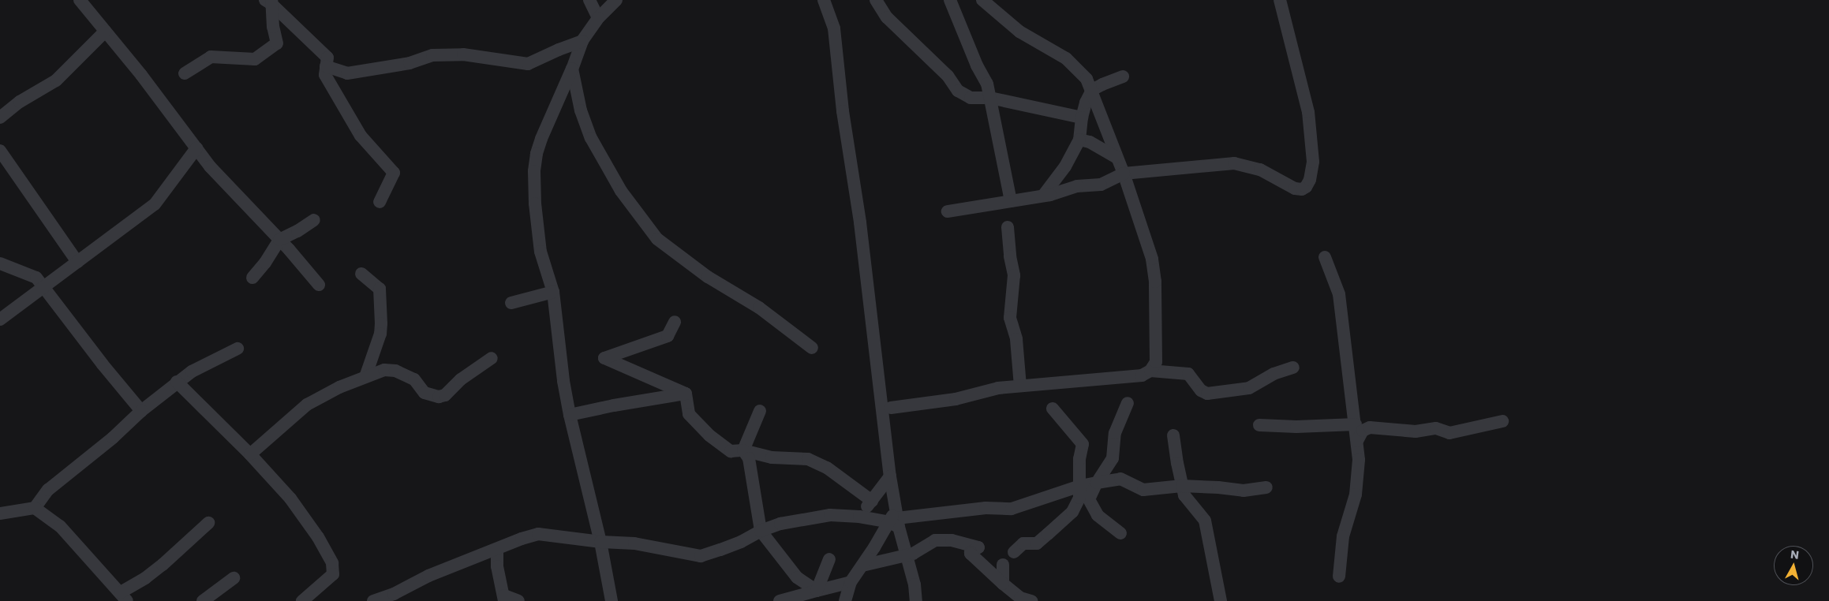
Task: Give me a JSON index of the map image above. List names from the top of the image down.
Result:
{
  "north": "top"
}
